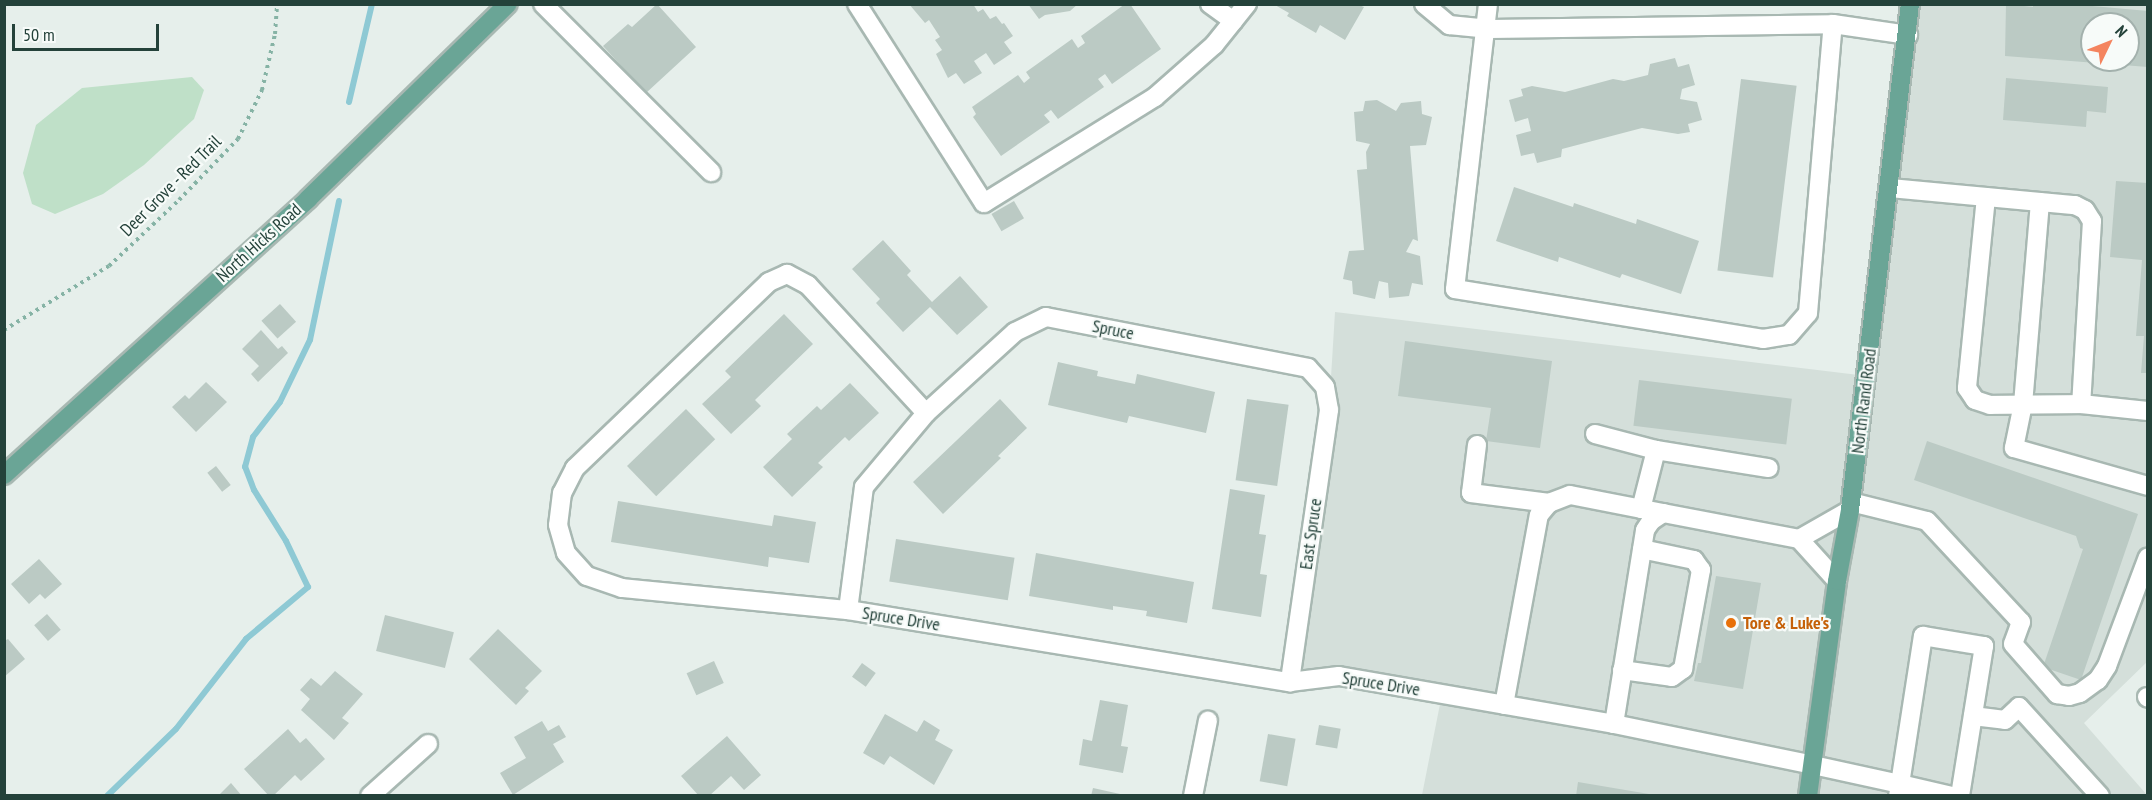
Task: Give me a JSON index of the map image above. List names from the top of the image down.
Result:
{
  "streets": {
    "main road": ["North Hicks Road", "North Rand Road"],
    "street": ["Spruce", "East Spruce", "Spruce Drive"],
    "path": ["Deer Grove - Red Trail"]
  },
  "crossings": [
    ["Spruce", "East Spruce"],
    ["Spruce", "Spruce Drive"],
    ["North Rand Road", "Spruce Drive"],
    ["East Spruce", "Spruce Drive"]
  ],
  "places": ["Tore & Luke's"],
  "scale_bar": "50 m",
  "north": "top right"
}
